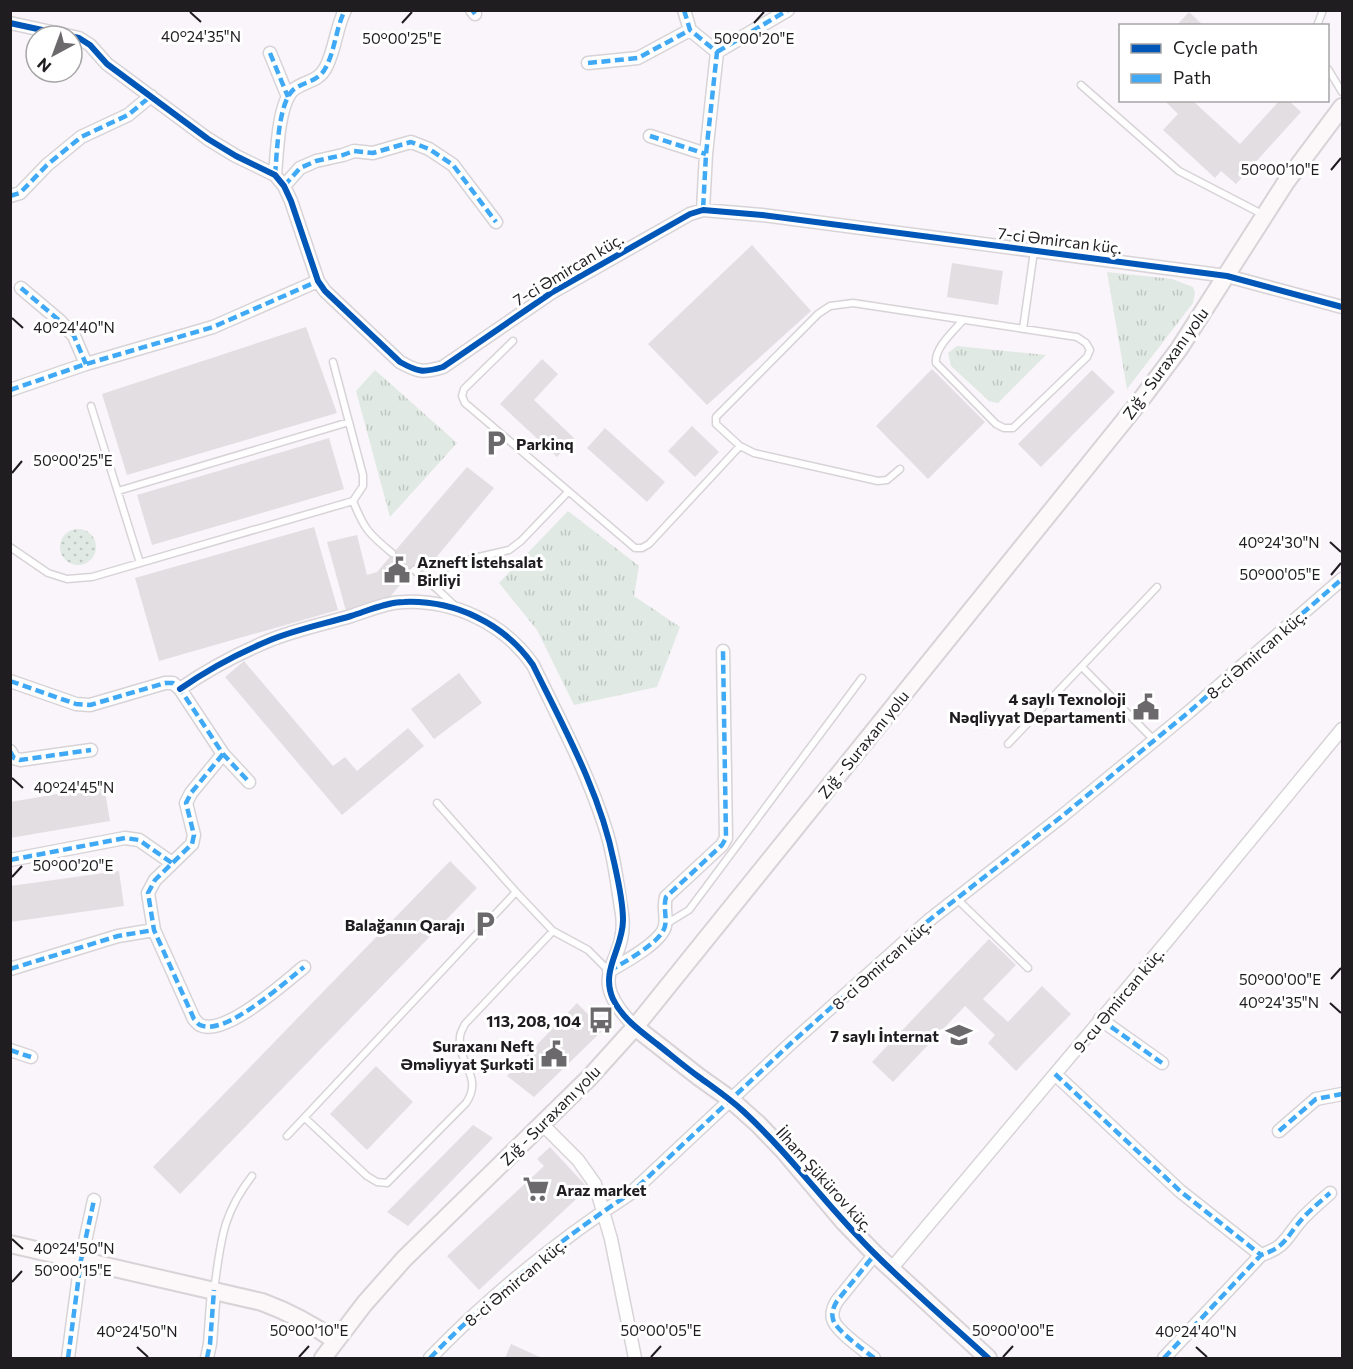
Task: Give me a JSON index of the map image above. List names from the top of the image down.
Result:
{
  "streets": {
    "main road": ["Zığ - Suraxanı yolu", "İlham Şükürov küç."],
    "street": ["7-ci Əmircan küç.", "8-ci Əmircan küç.", "9-cu Əmircan küç."]
  },
  "crossings": [
    ["7-ci Əmircan küç.", "Zığ - Suraxanı yolu"],
    ["Zığ - Suraxanı yolu", "İlham Şükürov küç."],
    ["8-ci Əmircan küç.", "İlham Şükürov küç."],
    ["9-cu Əmircan küç.", "İlham Şükürov küç."]
  ],
  "places": {
    "parking": ["Parkinq", "Balağanın Qarajı"],
    "public building": ["Azneft İstehsalat Birliyi", "4 saylı Texnoloji Nəqliyyat Departamenti", "Suraxanı Neft Əməliyyat Şurkəti"],
    "bus stop": ["113, 208, 104"],
    "school or university": ["7 saylı İnternat"],
    "supermarket": ["Araz market"]
  },
  "legend": ["Cycle path", "Path"],
  "north": "bottom left",
  "coordinates": [
    "40°24'35\"N",
    "50°00'25\"E",
    "50°00'20\"E",
    "50°00'10\"E",
    "40°24'40\"N",
    "40°24'30\"N",
    "50°00'05\"E",
    "40°24'45\"N",
    "50°00'00\"E",
    "40°24'50\"N",
    "50°00'15\"E"
  ]
}
